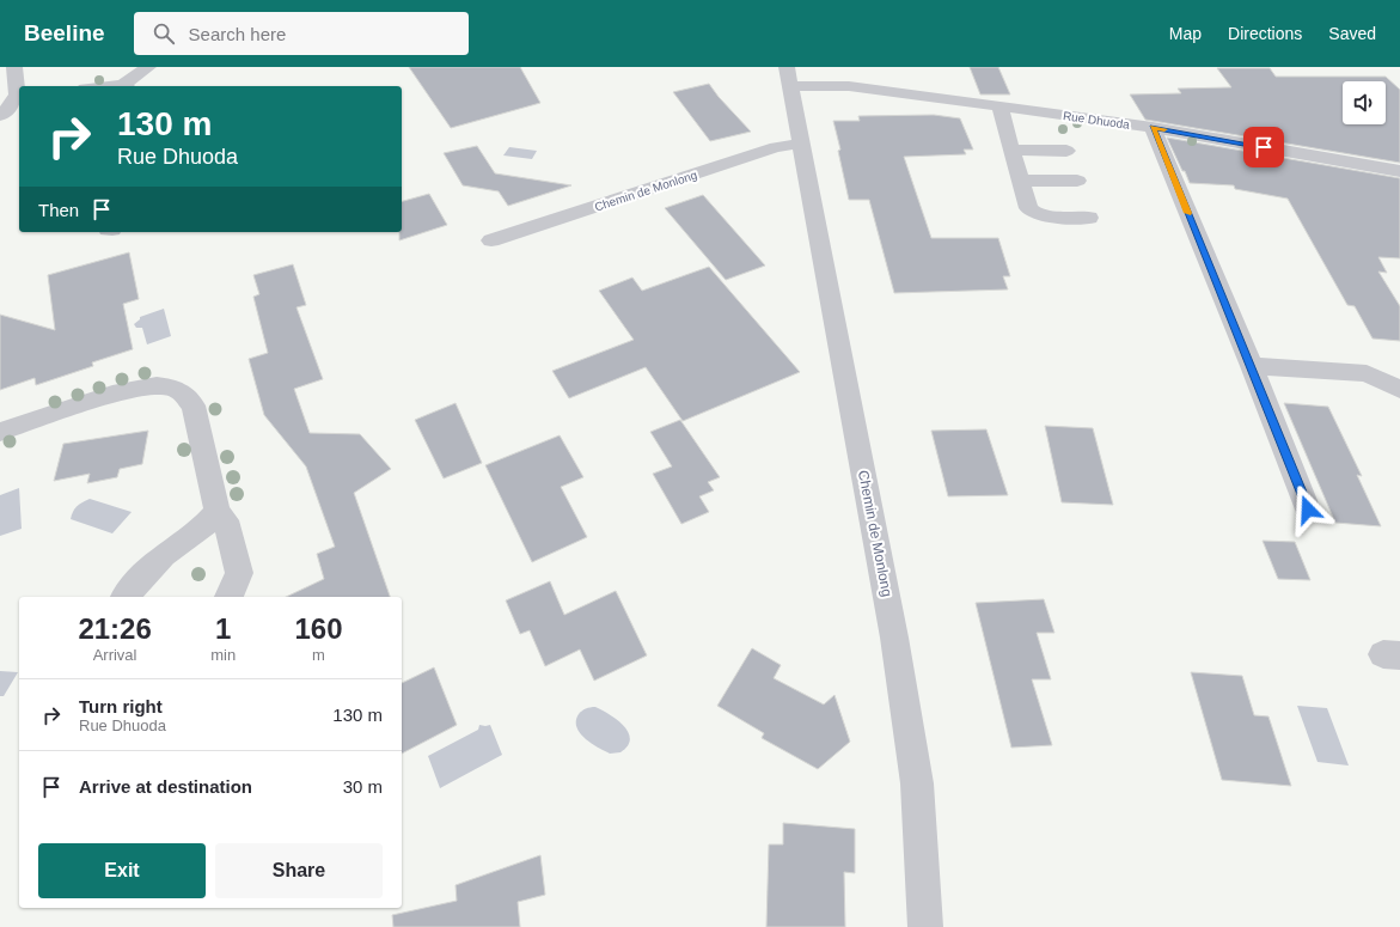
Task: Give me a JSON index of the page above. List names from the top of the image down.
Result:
{
  "streets": {
    "street": ["Rue Dhuoda", "Chemin de Monlong"]
  },
  "crossings": [
    ["Rue Dhuoda", "Chemin de Monlong"]
  ],
  "page": {
    "header": "Beeline",
    "search": "Search here",
    "nav": ["Map", "Directions", "Saved"],
    "turn": ["130 m", "Rue Dhuoda"],
    "then": "Then",
    "eta": [
      "21:26",
      "Arrival",
      "1",
      "min",
      "160",
      "m"
    ],
    "list": [
      {
        "name": "Turn right",
        "note": "Rue Dhuoda",
        "value": "130 m"
      },
      {
        "name": "Arrive at destination",
        "value": "30 m"
      }
    ],
    "buttons": ["Exit", "Share"]
  }
}
